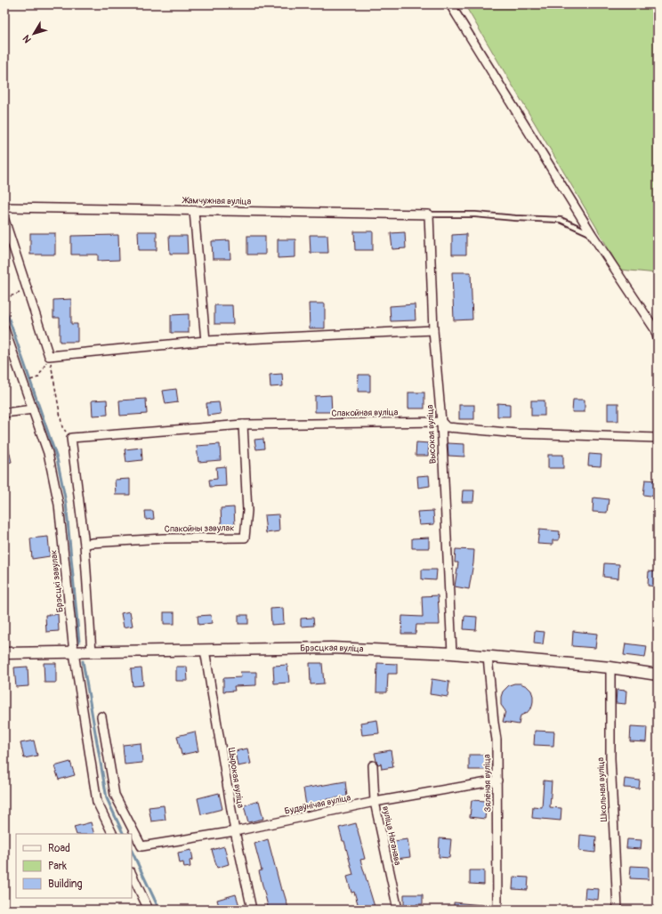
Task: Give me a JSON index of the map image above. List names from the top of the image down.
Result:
{
  "streets": {
    "street": [
      "Жамчужная вуліца",
      "Спакойная вуліца",
      "Высокая вуліца",
      "Спакойны завулак",
      "Брэсцкі завулак",
      "Брэсцкая вуліца",
      "Шырокая вуліца",
      "Зялёная вуліца",
      "Школьная вуліца",
      "Будаўнічая вуліца",
      "вуліца Наганава"
    ]
  },
  "crossings": [
    ["Жамчужная вуліца", "Высокая вуліца"],
    ["Спакойная вуліца", "Высокая вуліца"],
    ["Спакойная вуліца", "Спакойны завулак"],
    ["Высокая вуліца", "Брэсцкая вуліца"],
    ["Брэсцкі завулак", "Брэсцкая вуліца"],
    ["Брэсцкая вуліца", "Шырокая вуліца"],
    ["Брэсцкая вуліца", "Зялёная вуліца"],
    ["Брэсцкая вуліца", "Школьная вуліца"],
    ["Шырокая вуліца", "Будаўнічая вуліца"],
    ["Зялёная вуліца", "Будаўнічая вуліца"],
    ["Будаўнічая вуліца", "вуліца Наганава"]
  ],
  "legend": ["Road", "Park", "Building"],
  "north": "bottom left"
}
